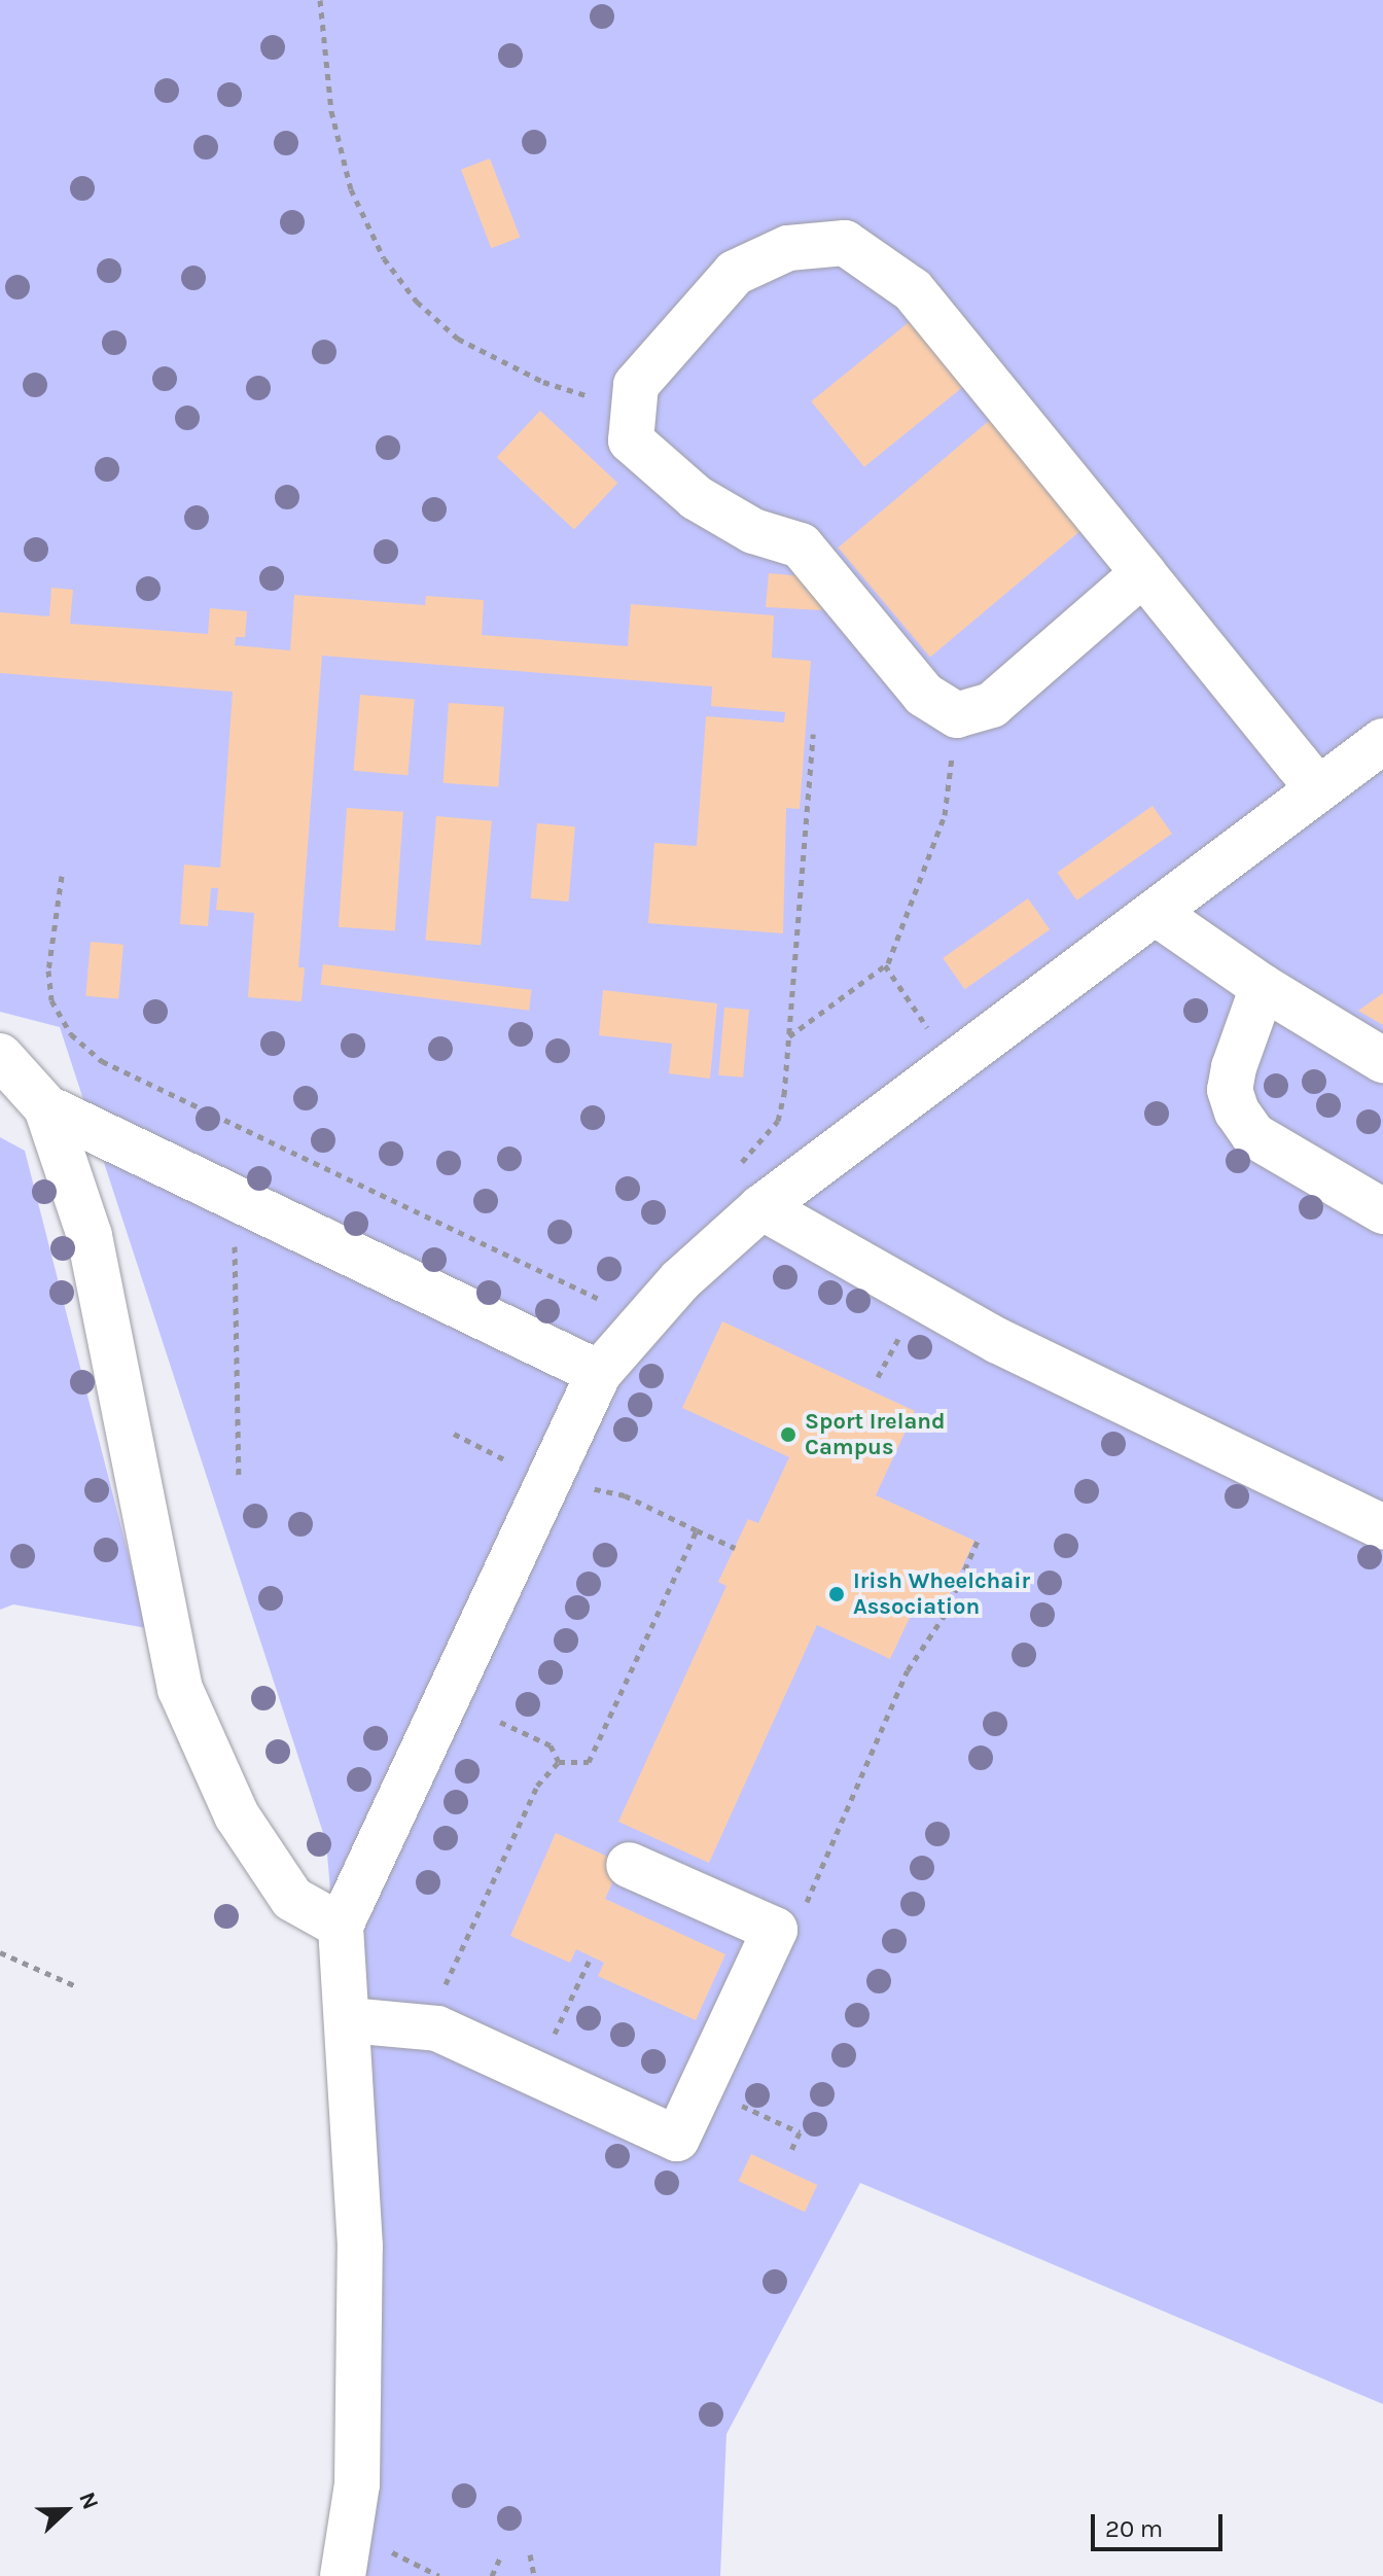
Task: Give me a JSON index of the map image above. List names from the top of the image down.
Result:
{
  "places": ["Sport Ireland Campus", "Irish Wheelchair Association"],
  "scale_bar": "20 m",
  "north": "right"
}
